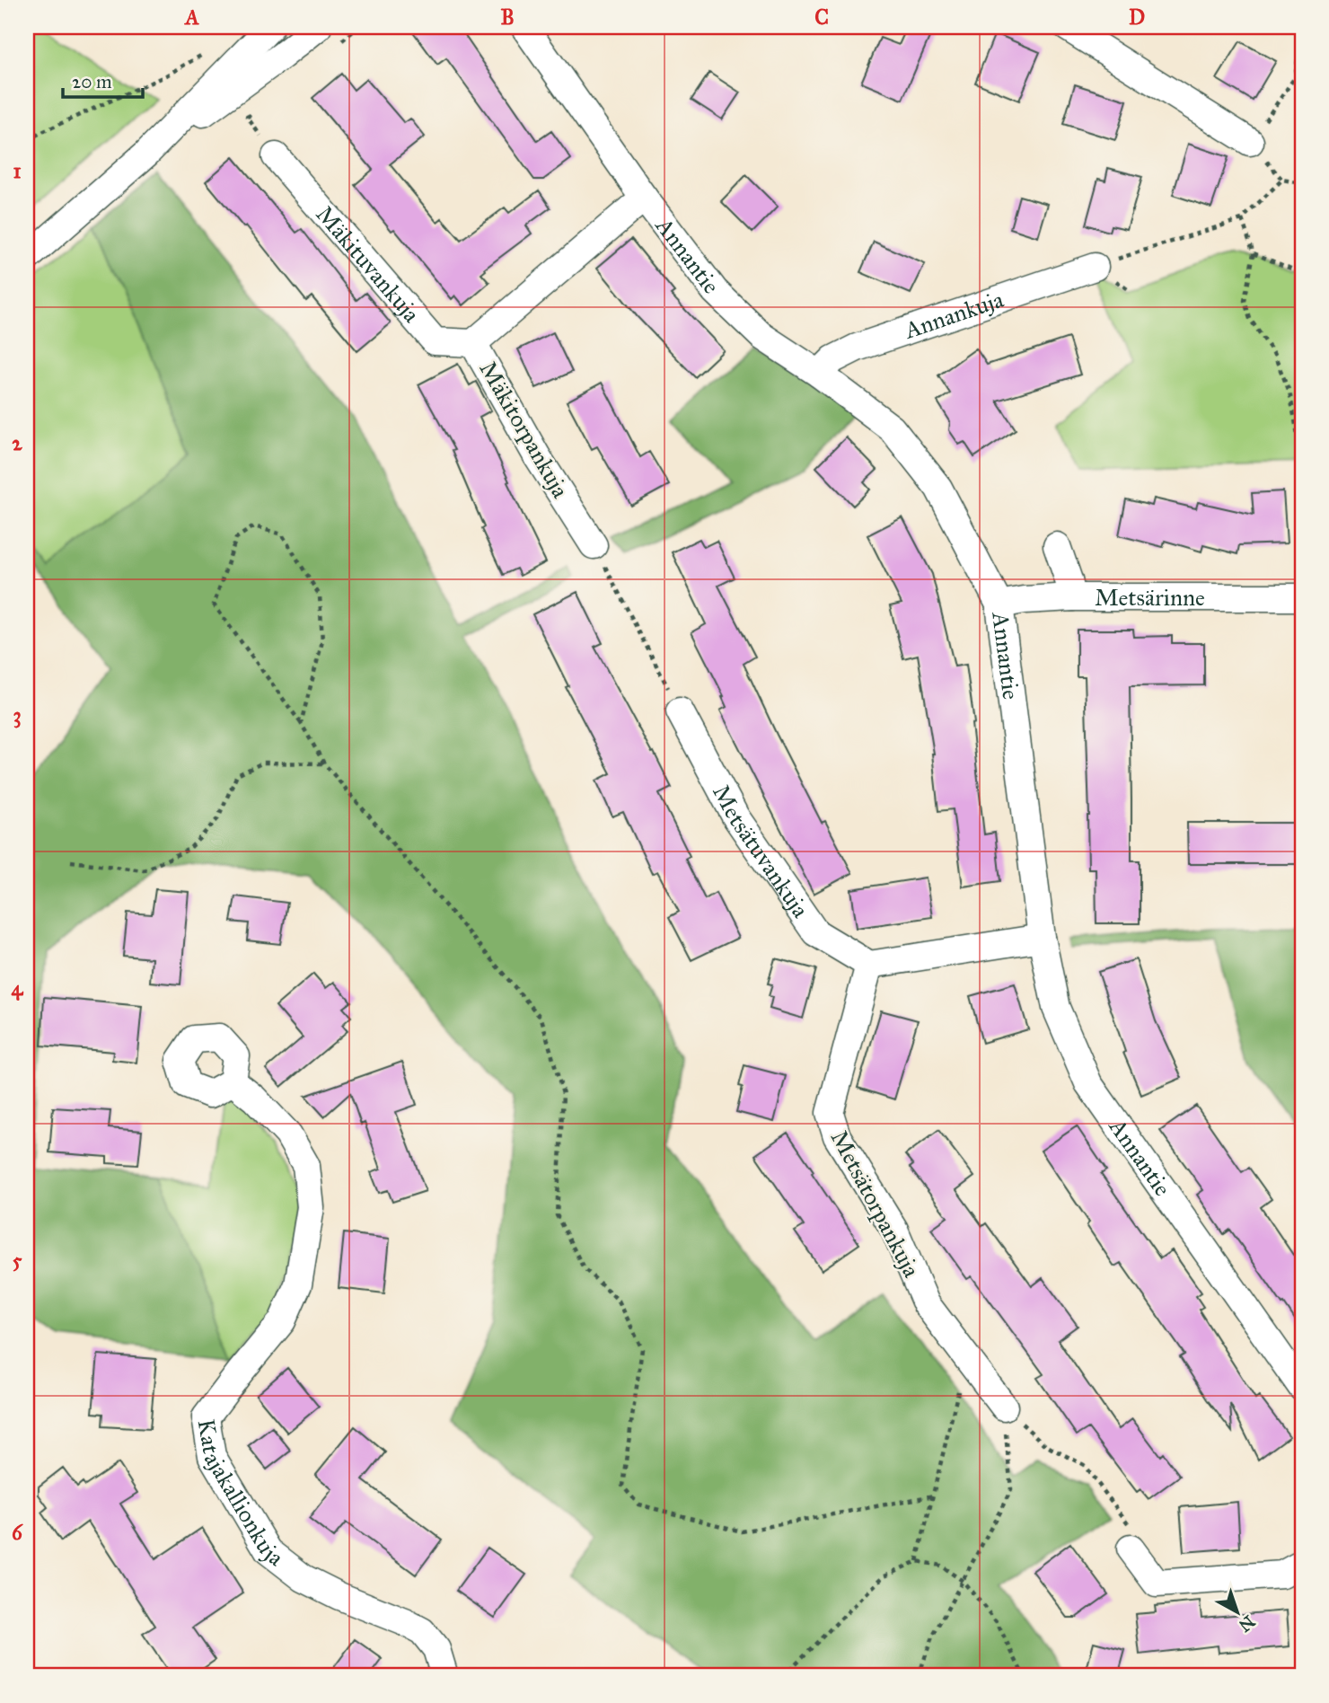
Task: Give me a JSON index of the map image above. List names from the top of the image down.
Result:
{
  "streets": {
    "street": [
      "Annantie",
      "Mäkituvankuja",
      "Annankuja",
      "Mäkitorpankuja",
      "Metsärinne",
      "Metsätuvankuja",
      "Metsätorpankuja",
      "Katajakallionkuja"
    ]
  },
  "crossings": [
    ["Annantie", "Annankuja"],
    ["Annantie", "Mäkitorpankuja"],
    ["Annantie", "Metsärinne"],
    ["Mäkituvankuja", "Mäkitorpankuja"],
    ["Metsätuvankuja", "Metsätorpankuja"]
  ],
  "scale_bar": "20 m",
  "north": "bottom right",
  "grid": {
    "columns": [
      "A",
      "B",
      "C",
      "D"
    ],
    "rows": [
      "1",
      "2",
      "3",
      "4",
      "5",
      "6"
    ]
  }
}
